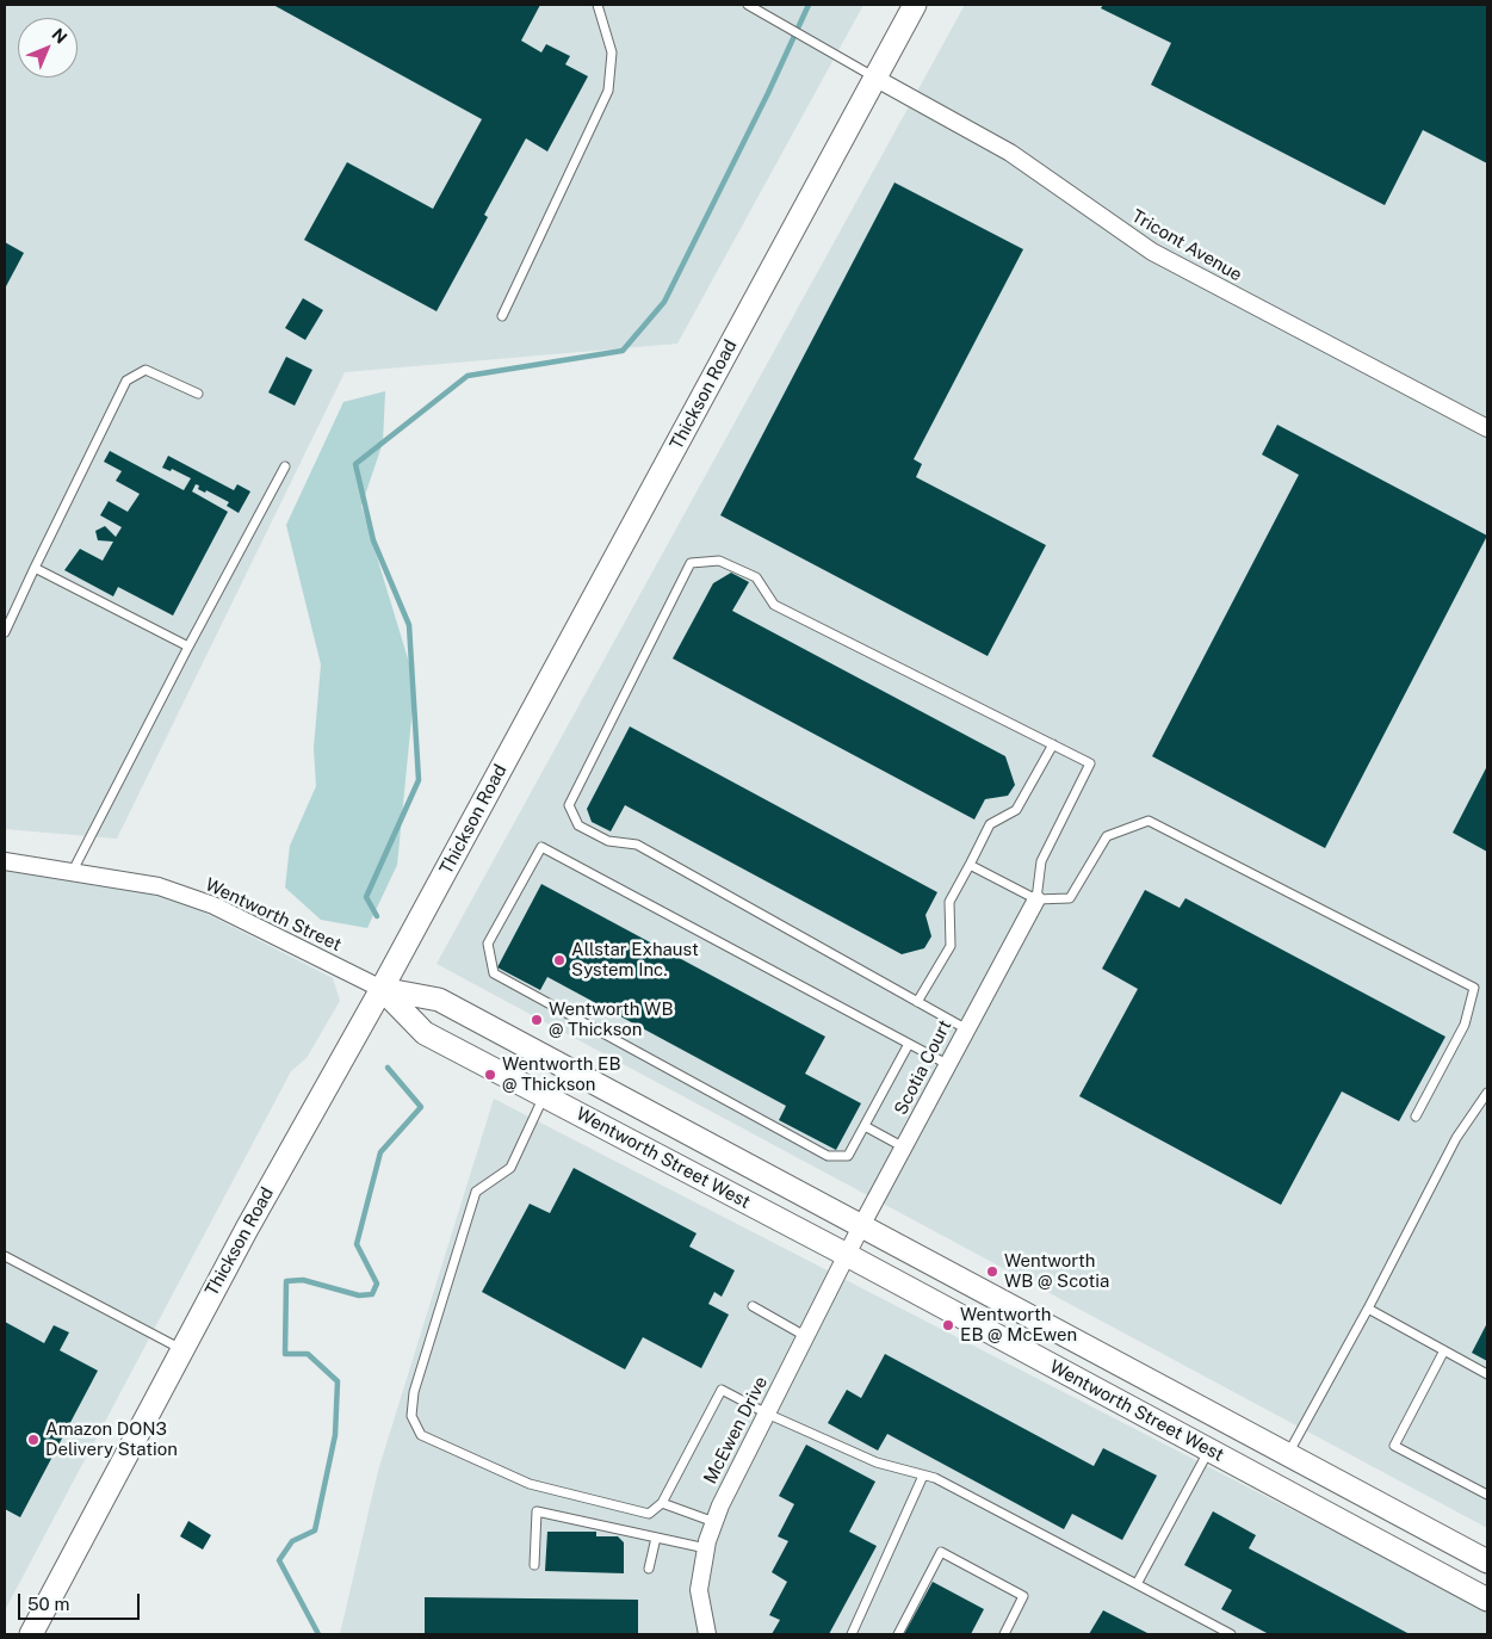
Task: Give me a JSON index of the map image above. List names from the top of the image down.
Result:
{
  "streets": {
    "main road": ["Thickson Road", "Wentworth Street West"],
    "street": [
      "Tricont Avenue",
      "Wentworth Street",
      "Scotia Court",
      "McEwen Drive"
    ]
  },
  "crossings": [
    ["Tricont Avenue", "Thickson Road"],
    ["Thickson Road", "Wentworth Street"],
    ["Thickson Road", "Wentworth Street West"],
    ["Wentworth Street", "Wentworth Street West"],
    ["Scotia Court", "Wentworth Street West"],
    ["Scotia Court", "McEwen Drive"],
    ["Wentworth Street West", "McEwen Drive"]
  ],
  "places": [
    "Allstar Exhaust System Inc.",
    "Wentworth WB @ Thickson",
    "Wentworth EB @ Thickson",
    "Wentworth WB @ Scotia",
    "Wentworth EB @ McEwen",
    "Amazon DON3 Delivery Station"
  ],
  "scale_bar": "50 m",
  "north": "top right"
}
